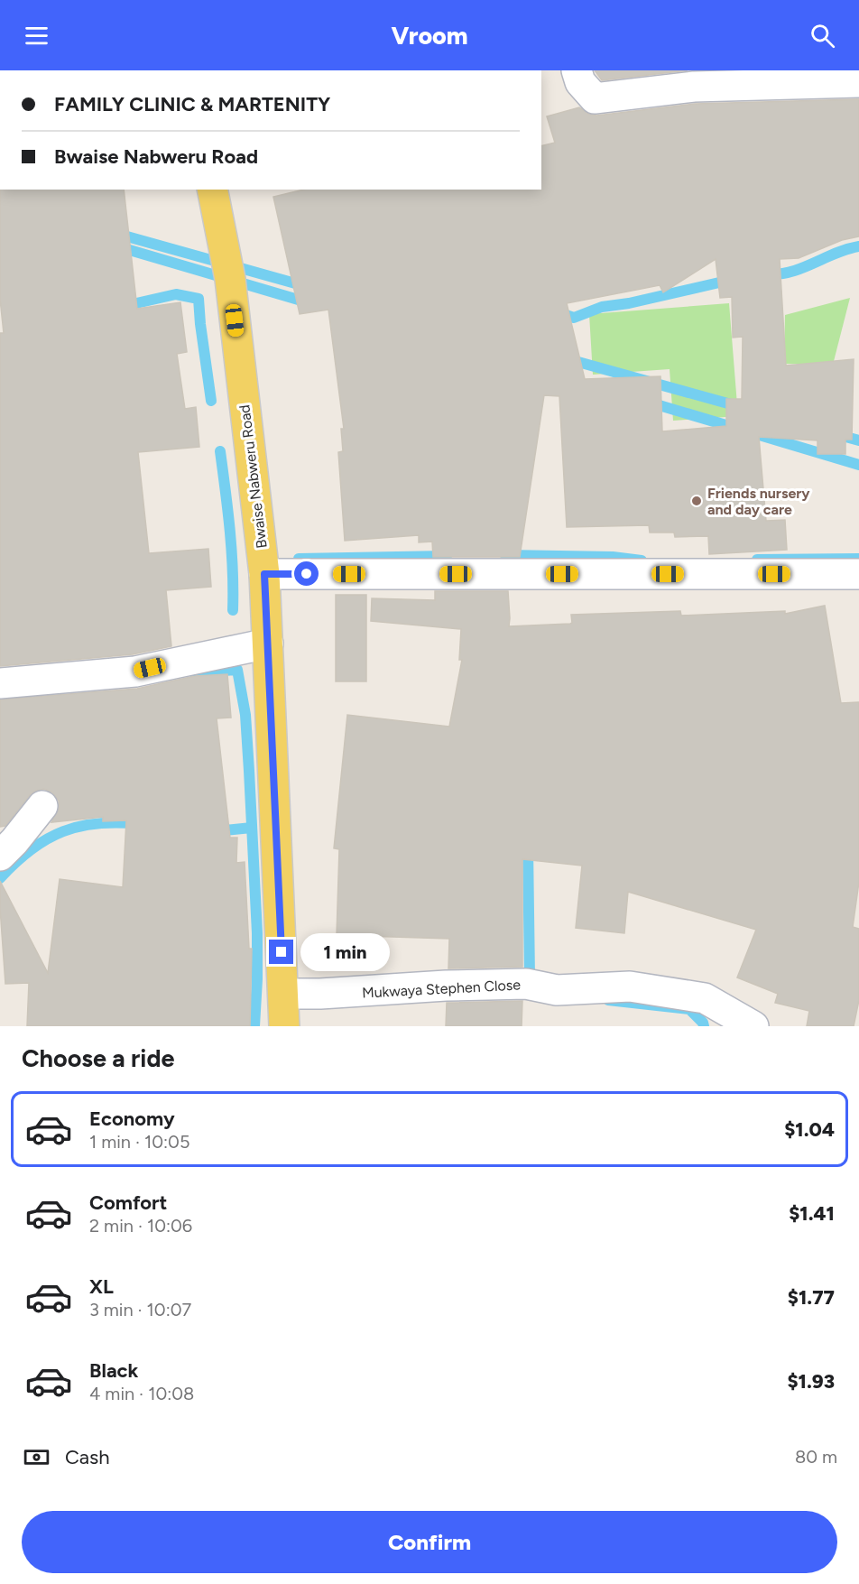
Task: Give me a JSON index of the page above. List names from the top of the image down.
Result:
{
  "streets": {
    "main road": ["Bwaise Nabweru Road"],
    "street": ["Mukwaya Stephen Close"]
  },
  "crossings": [
    ["Bwaise Nabweru Road", "Mukwaya Stephen Close"]
  ],
  "places": ["Friends nursery and day care"],
  "page": {
    "header": "Vroom",
    "banner": ["FAMILY CLINIC & MARTENITY", "Bwaise Nabweru Road"],
    "bubble": "1 min",
    "heading": "Choose a ride",
    "list": [
      {
        "name": "Economy",
        "note": "1 min · 10:05",
        "value": "$1.04"
      },
      {
        "name": "Comfort",
        "note": "2 min · 10:06",
        "value": "$1.41"
      },
      {
        "name": "XL",
        "note": "3 min · 10:07",
        "value": "$1.77"
      },
      {
        "name": "Black",
        "note": "4 min · 10:08",
        "value": "$1.93"
      }
    ],
    "pay": ["Cash", "80 m"],
    "buttons": "Confirm"
  }
}
